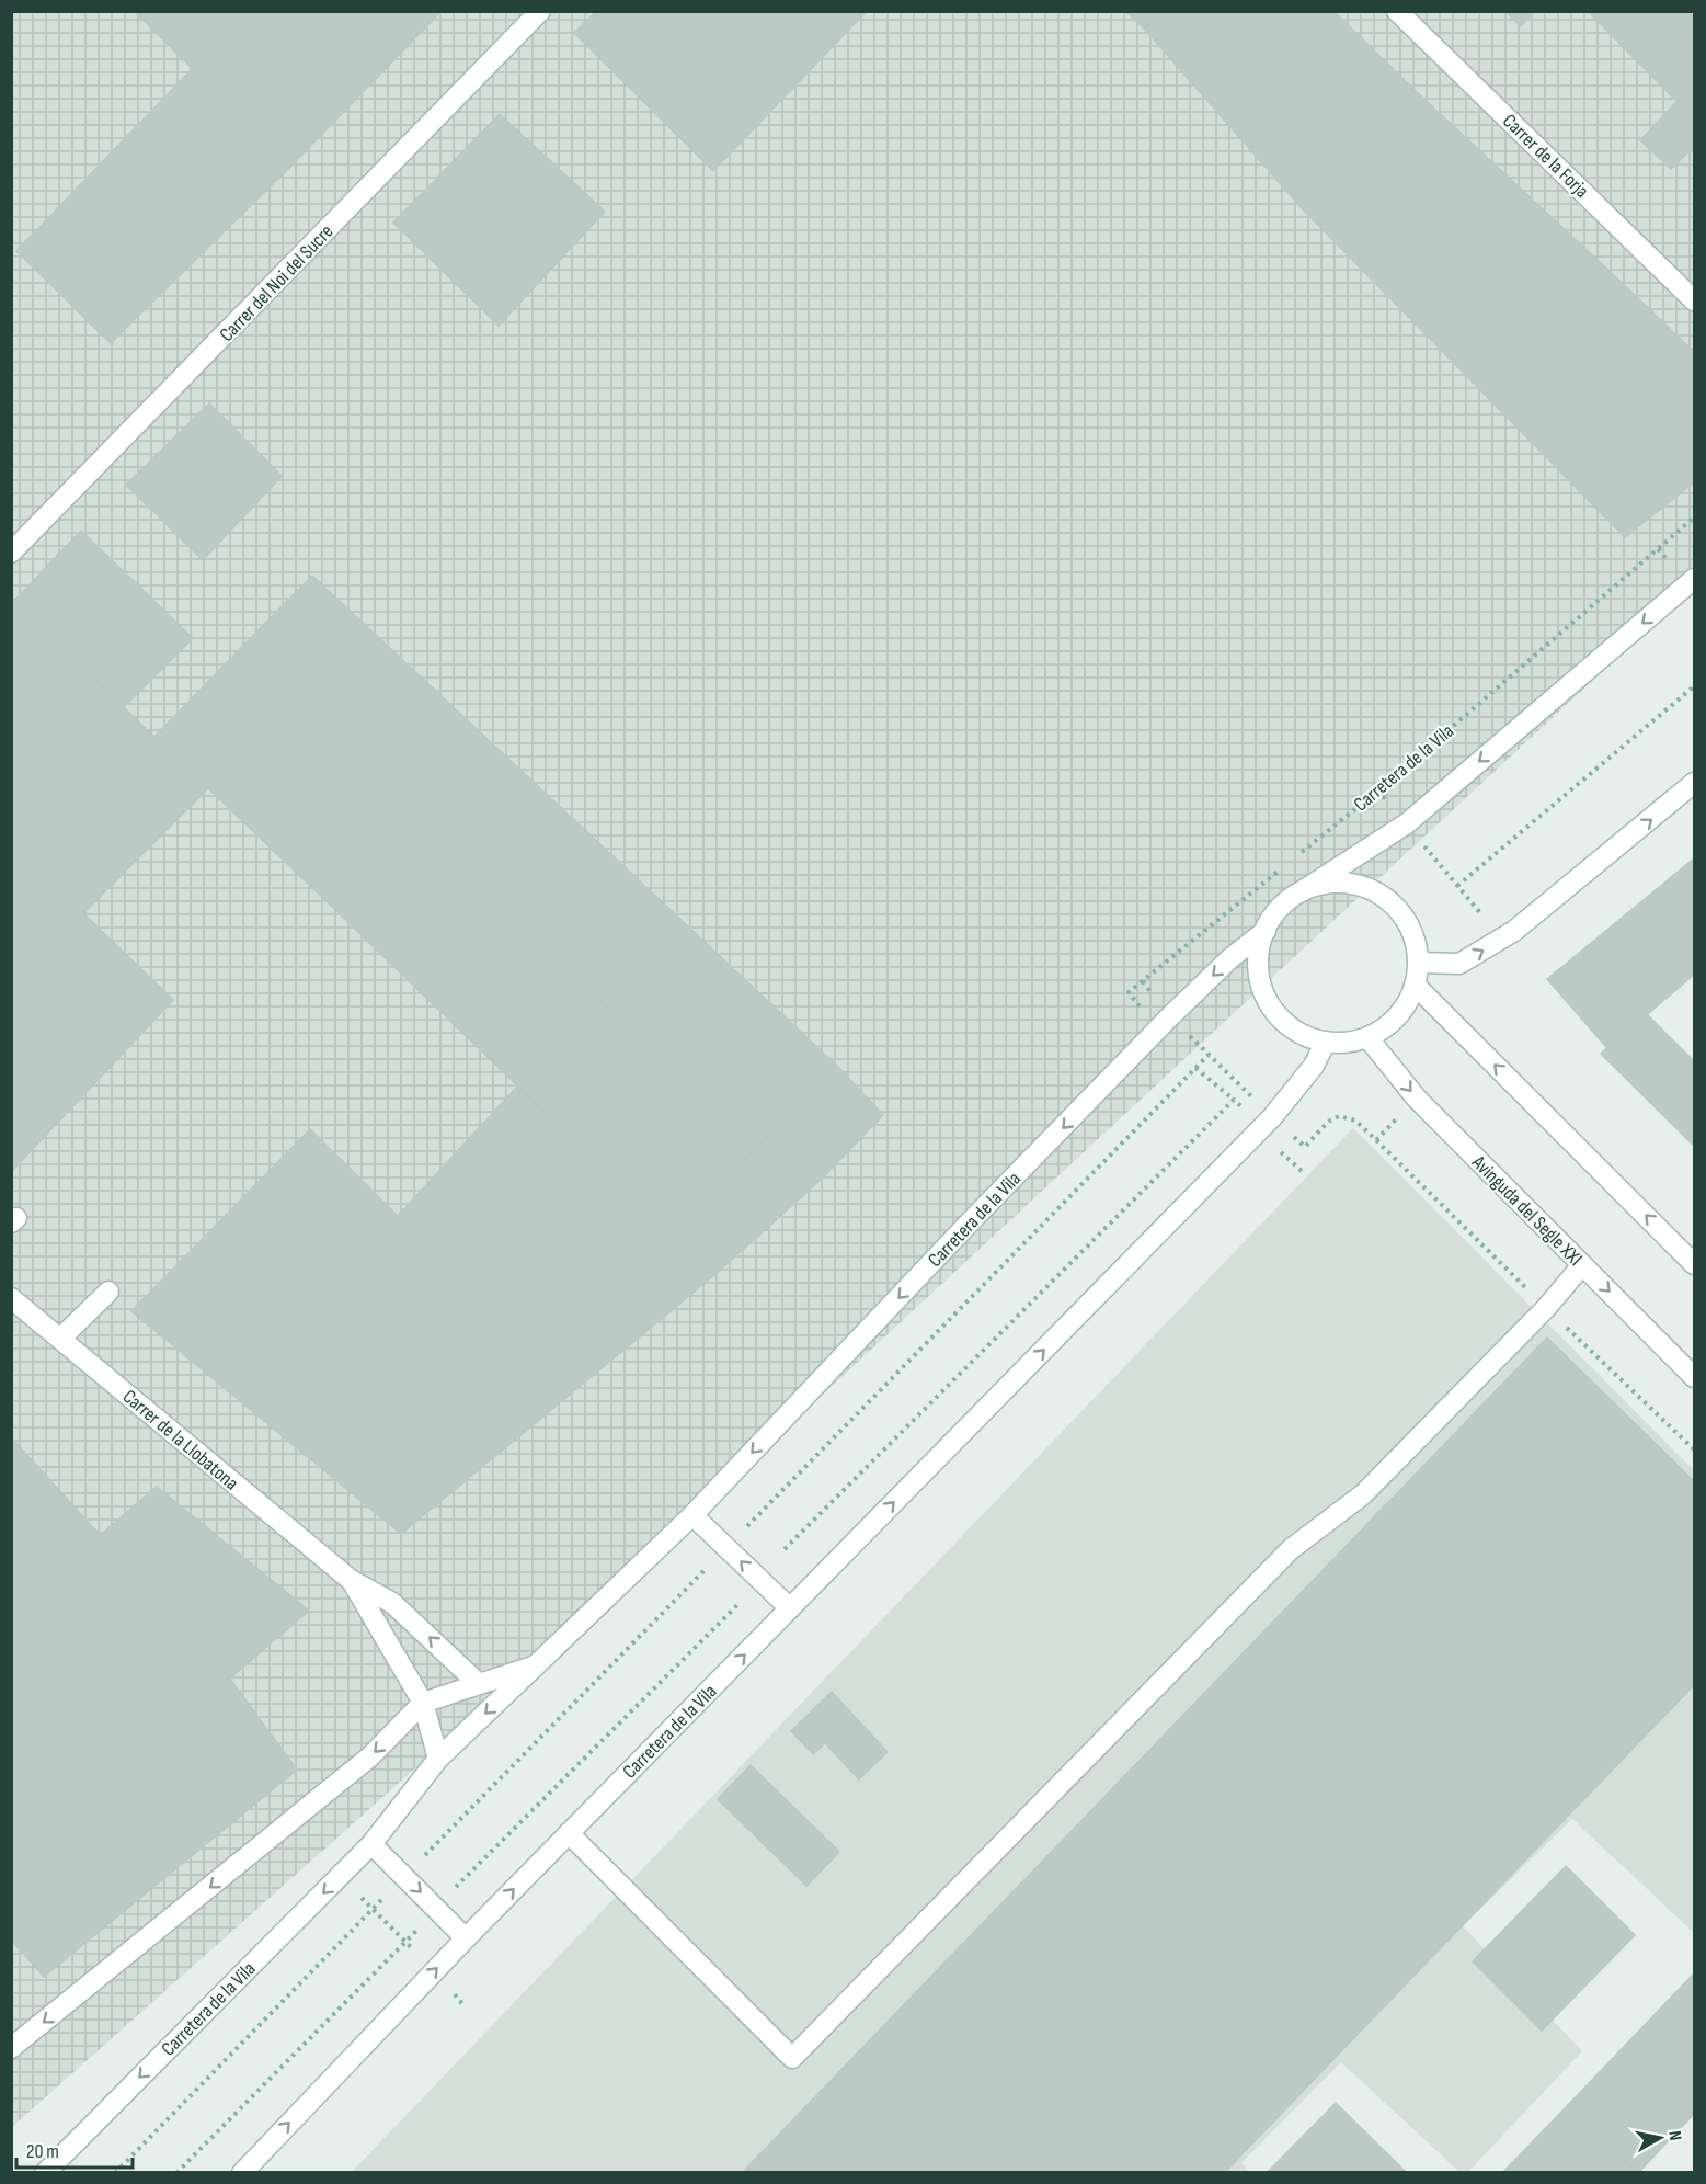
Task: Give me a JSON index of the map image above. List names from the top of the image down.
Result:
{
  "streets": {
    "street": [
      "Carrer de la Forja",
      "Carrer del Noi del Sucre",
      "Carretera de la Vila",
      "Avinguda del Segle XXI",
      "Carrer de la Llobatona"
    ]
  },
  "crossings": [
    ["Carretera de la Vila", "Avinguda del Segle XXI"],
    ["Carretera de la Vila", "Carrer de la Llobatona"]
  ],
  "scale_bar": "20 m",
  "north": "right"
}
